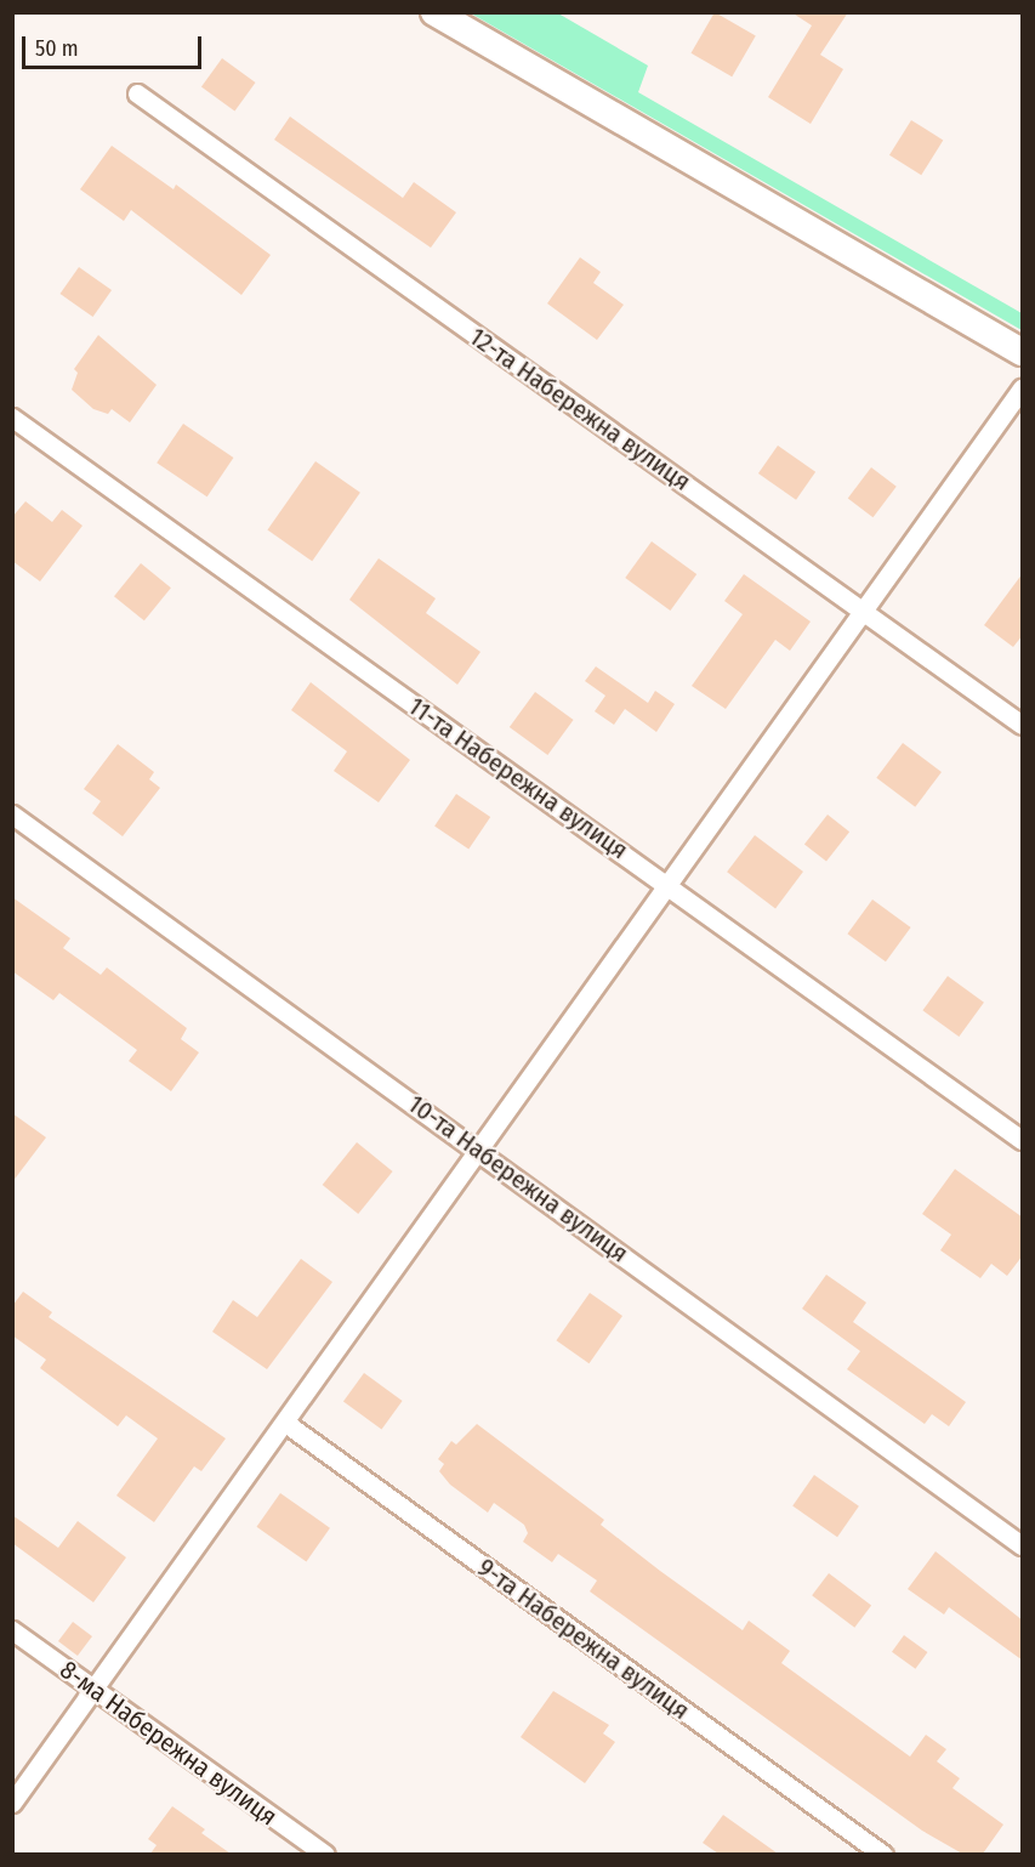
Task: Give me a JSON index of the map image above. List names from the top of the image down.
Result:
{
  "streets": {
    "street": [
      "12-та Набережна вулиця",
      "11-та Набережна вулиця",
      "10-та Набережна вулиця",
      "9-та Набережна вулиця",
      "8-ма Набережна вулиця"
    ]
  },
  "scale_bar": "50 m"
}
